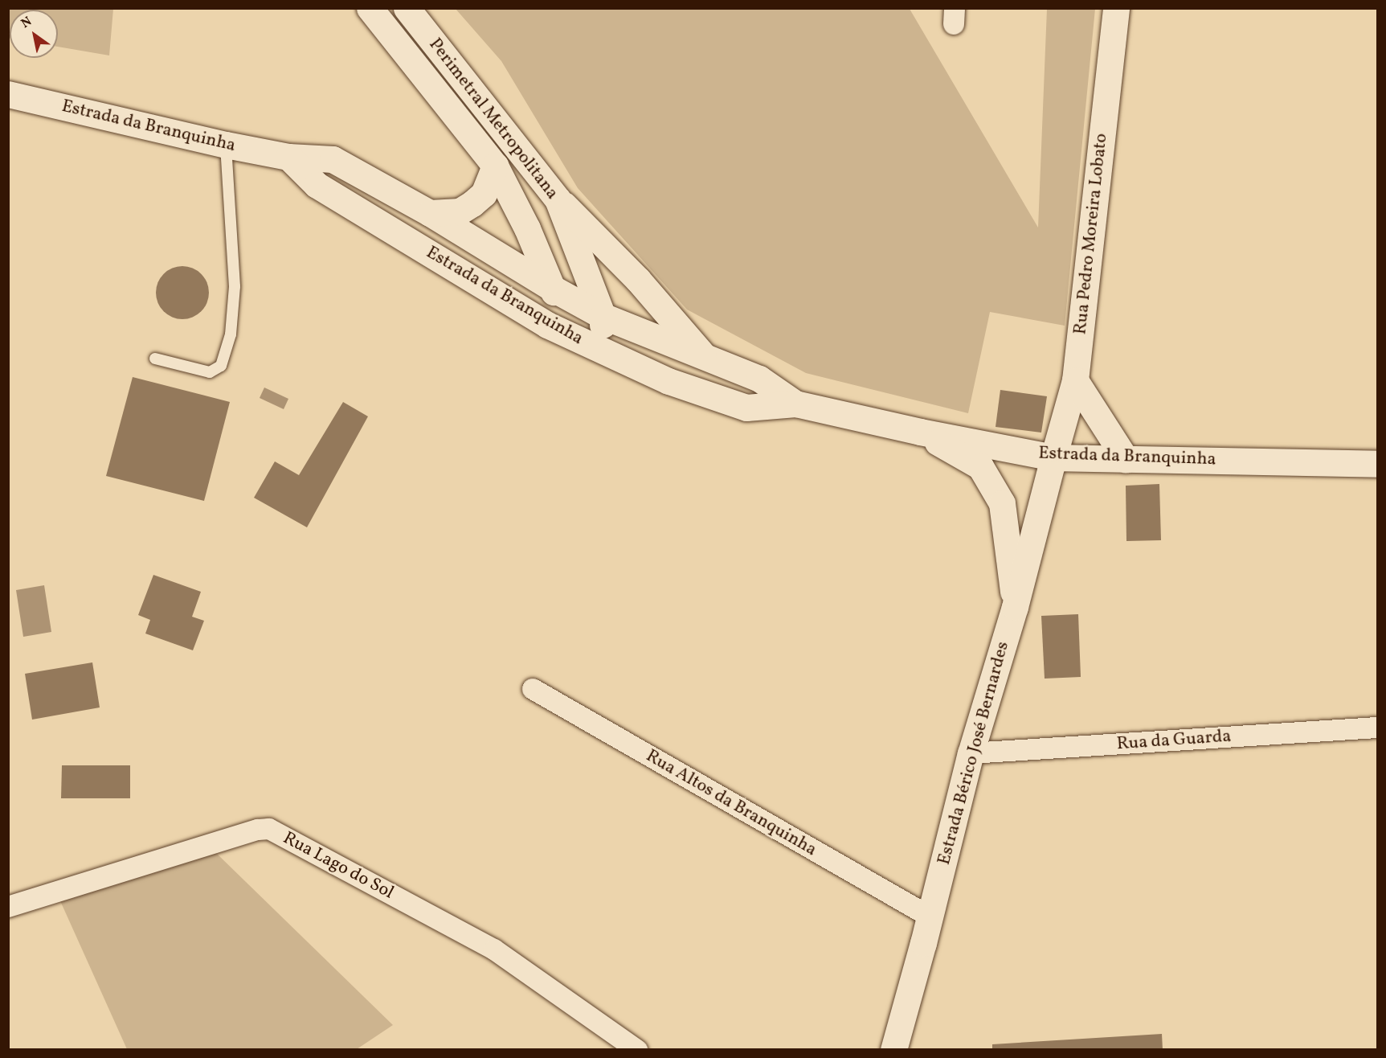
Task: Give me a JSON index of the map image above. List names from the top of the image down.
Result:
{
  "streets": {
    "main road": [
      "Perimetral Metropolitana",
      "Estrada da Branquinha",
      "Rua Pedro Moreira Lobato",
      "Estrada Bérico José Bernardes"
    ],
    "street": ["Rua da Guarda", "Rua Altos da Branquinha", "Rua Lago do Sol"]
  },
  "crossings": [
    ["Perimetral Metropolitana", "Estrada da Branquinha"],
    ["Estrada da Branquinha", "Rua Pedro Moreira Lobato"],
    ["Estrada da Branquinha", "Estrada Bérico José Bernardes"],
    ["Rua Pedro Moreira Lobato", "Estrada Bérico José Bernardes"],
    ["Rua da Guarda", "Estrada Bérico José Bernardes"],
    ["Estrada Bérico José Bernardes", "Rua Altos da Branquinha"]
  ],
  "north": "top left"
}
